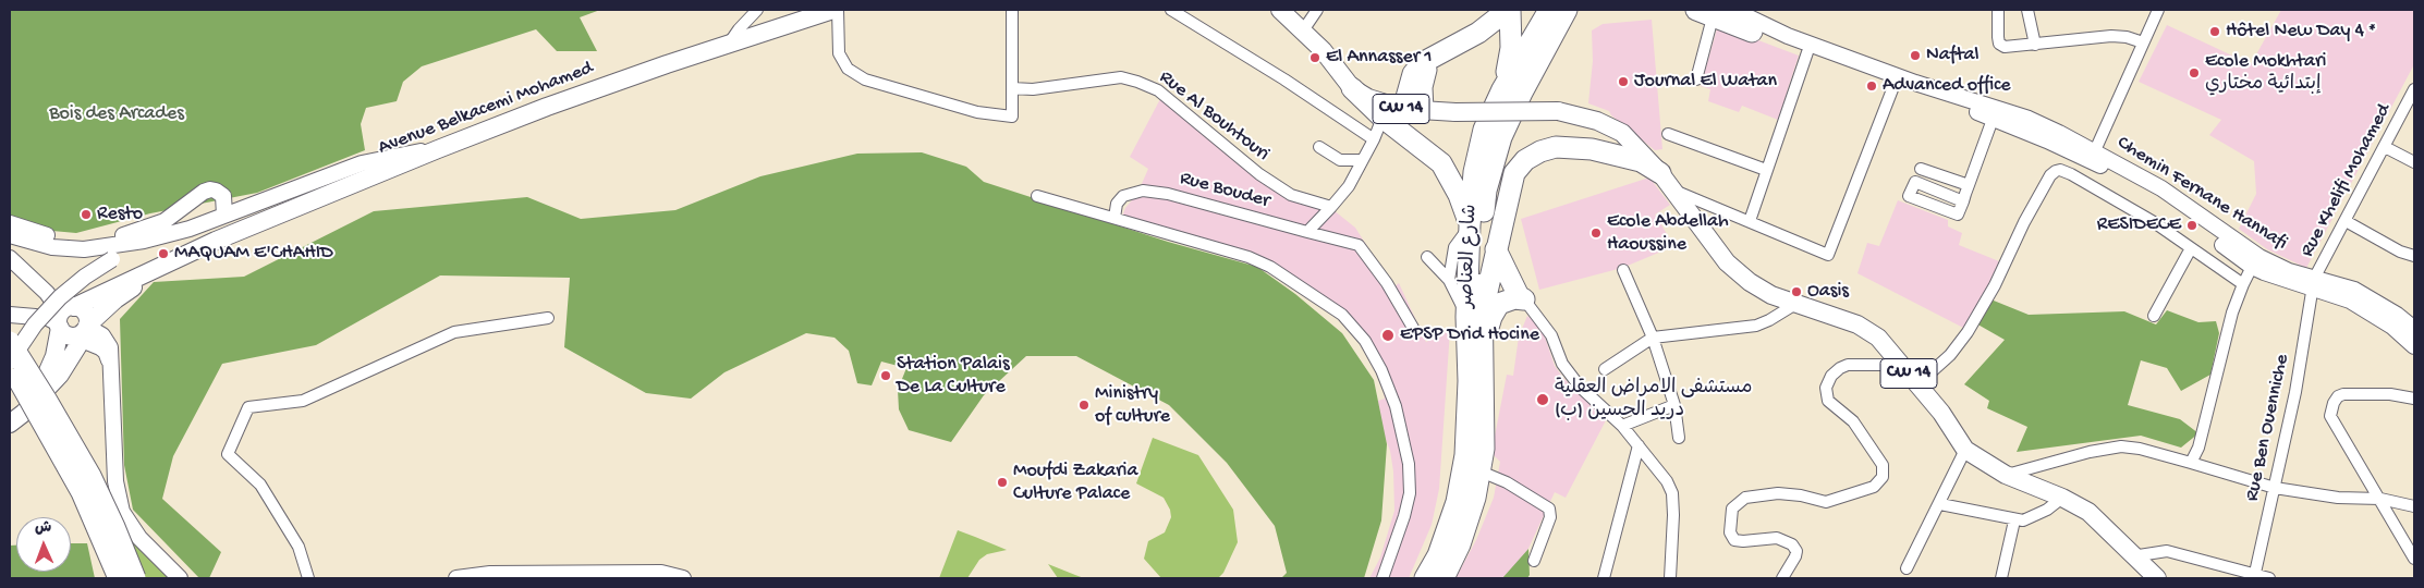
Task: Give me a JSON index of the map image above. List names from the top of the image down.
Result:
{
  "streets": {
    "highway": ["شارع العناصر"],
    "main road": ["Avenue Belkacemi Mohamed", "CW 14", "Chemin Fernane Hannafi"],
    "street": [
      "Rue Al Bouhtouri",
      "Rue Khelifi Mohamed",
      "Rue Bouder",
      "Rue Ben Ouenniche"
    ]
  },
  "crossings": [
    ["Rue Khelifi Mohamed", "Chemin Fernane Hannafi"],
    ["Rue Khelifi Mohamed", "Rue Ben Ouenniche"],
    ["Chemin Fernane Hannafi", "Rue Ben Ouenniche"]
  ],
  "parks": ["Bois des Arcades"],
  "places": [
    "Hôtel New Day 4 *",
    "Naftal",
    "El Annasser 1",
    "Ecole Mokhtari إبتدائية مختاري",
    "Journal El Watan",
    "Advanced office",
    "Resto",
    "RESIDECE",
    "Ecole Abdellah Haoussine",
    "MAQUAM E'CHAHID",
    "Oasis",
    "EPSP Drid Hocine",
    "Station Palais De La Culture",
    "مستشفى الامراض العقلية دريد الحسين (ب)",
    "Ministry of culture",
    "Moufdi Zakaria Culture Palace"
  ],
  "north": "top"
}
